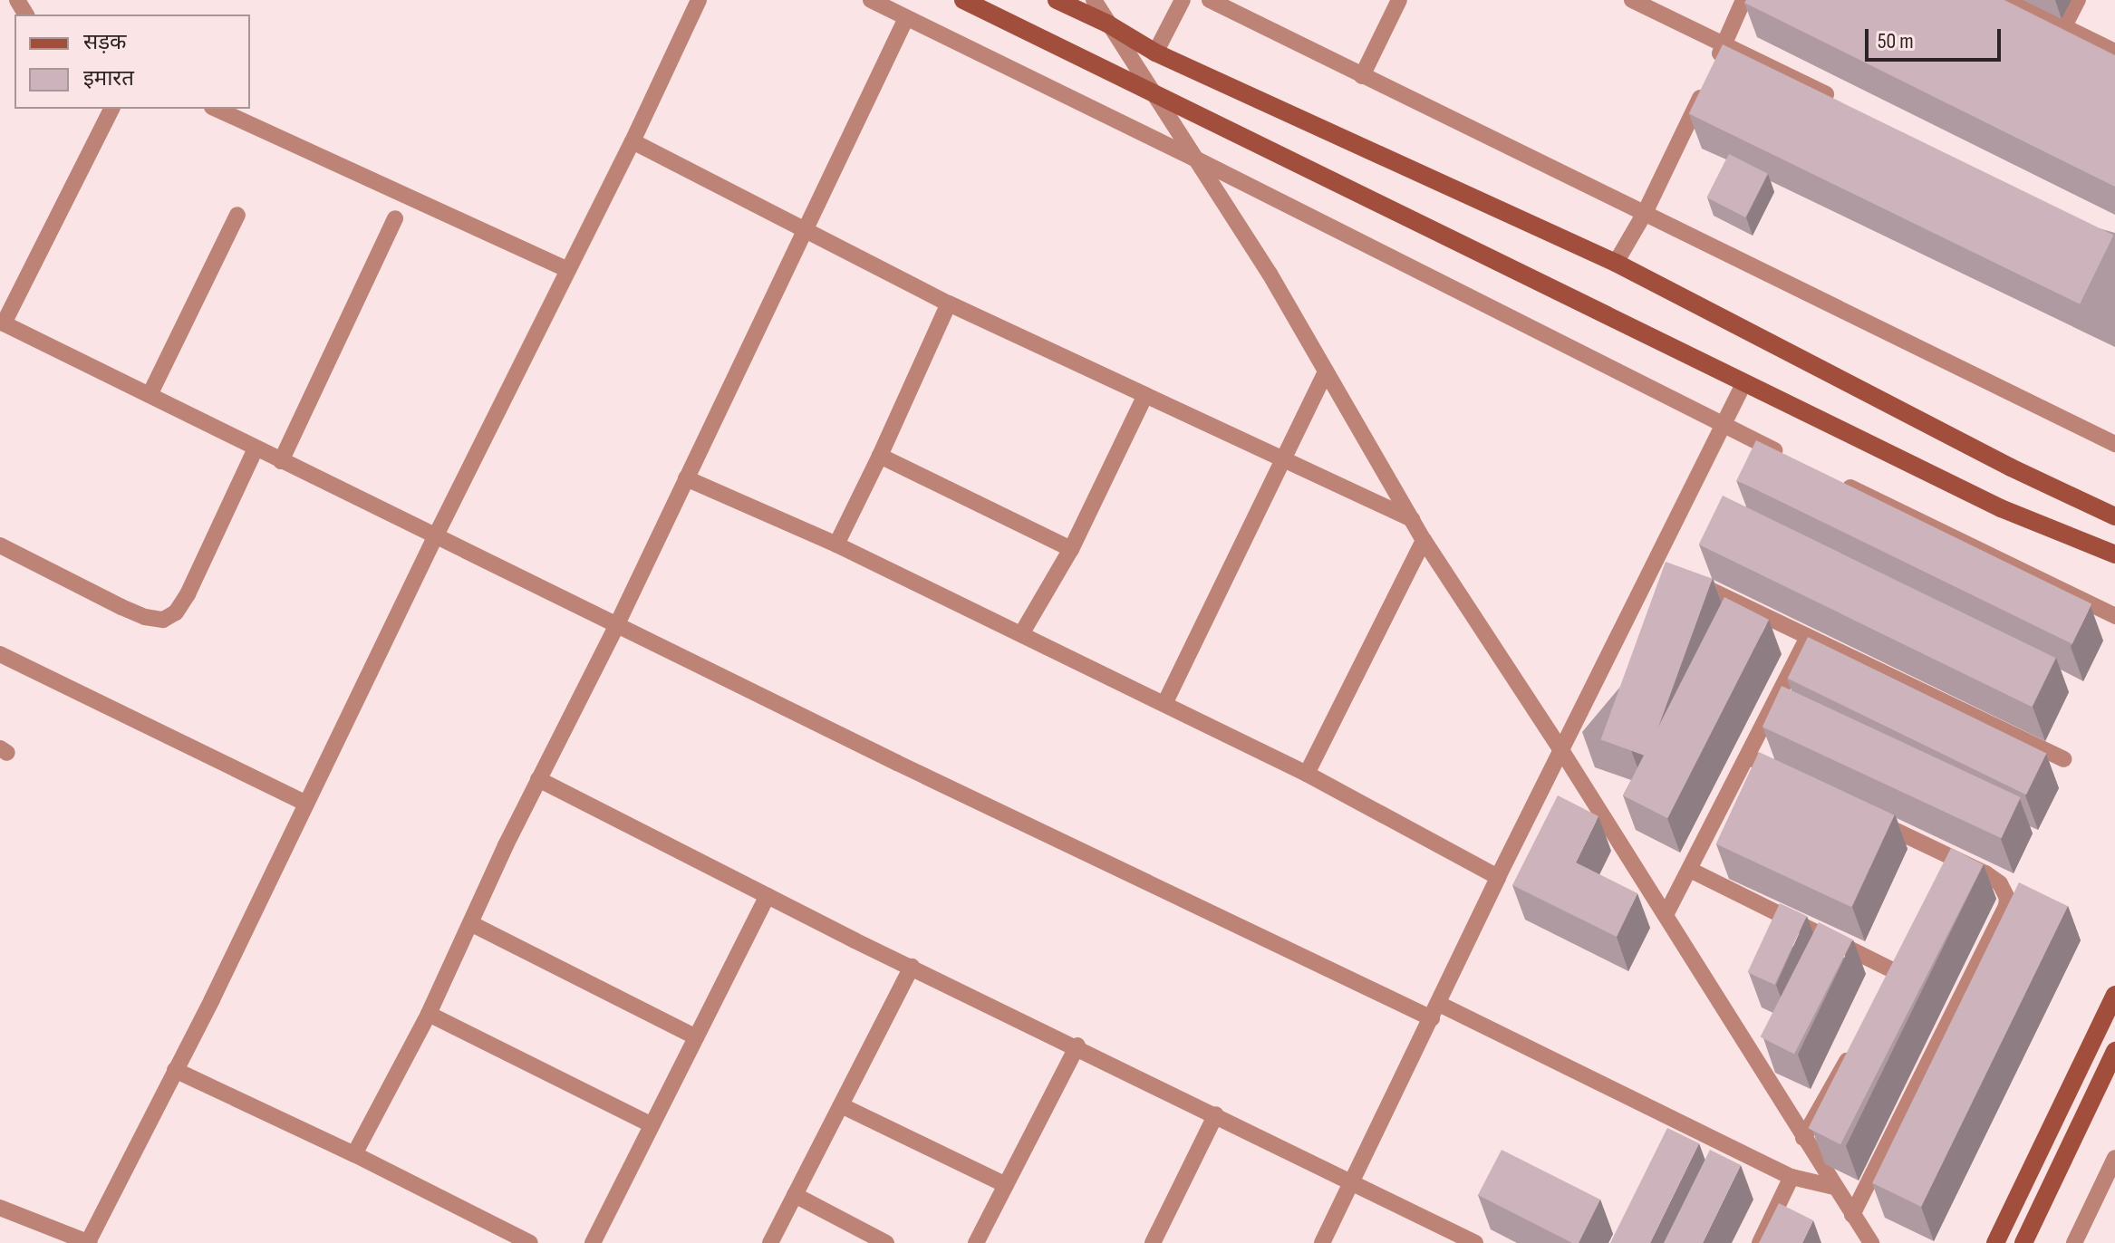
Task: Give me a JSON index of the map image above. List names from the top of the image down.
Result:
{
  "legend": ["सड़क", "इमारत"],
  "scale_bar": "50 m"
}
